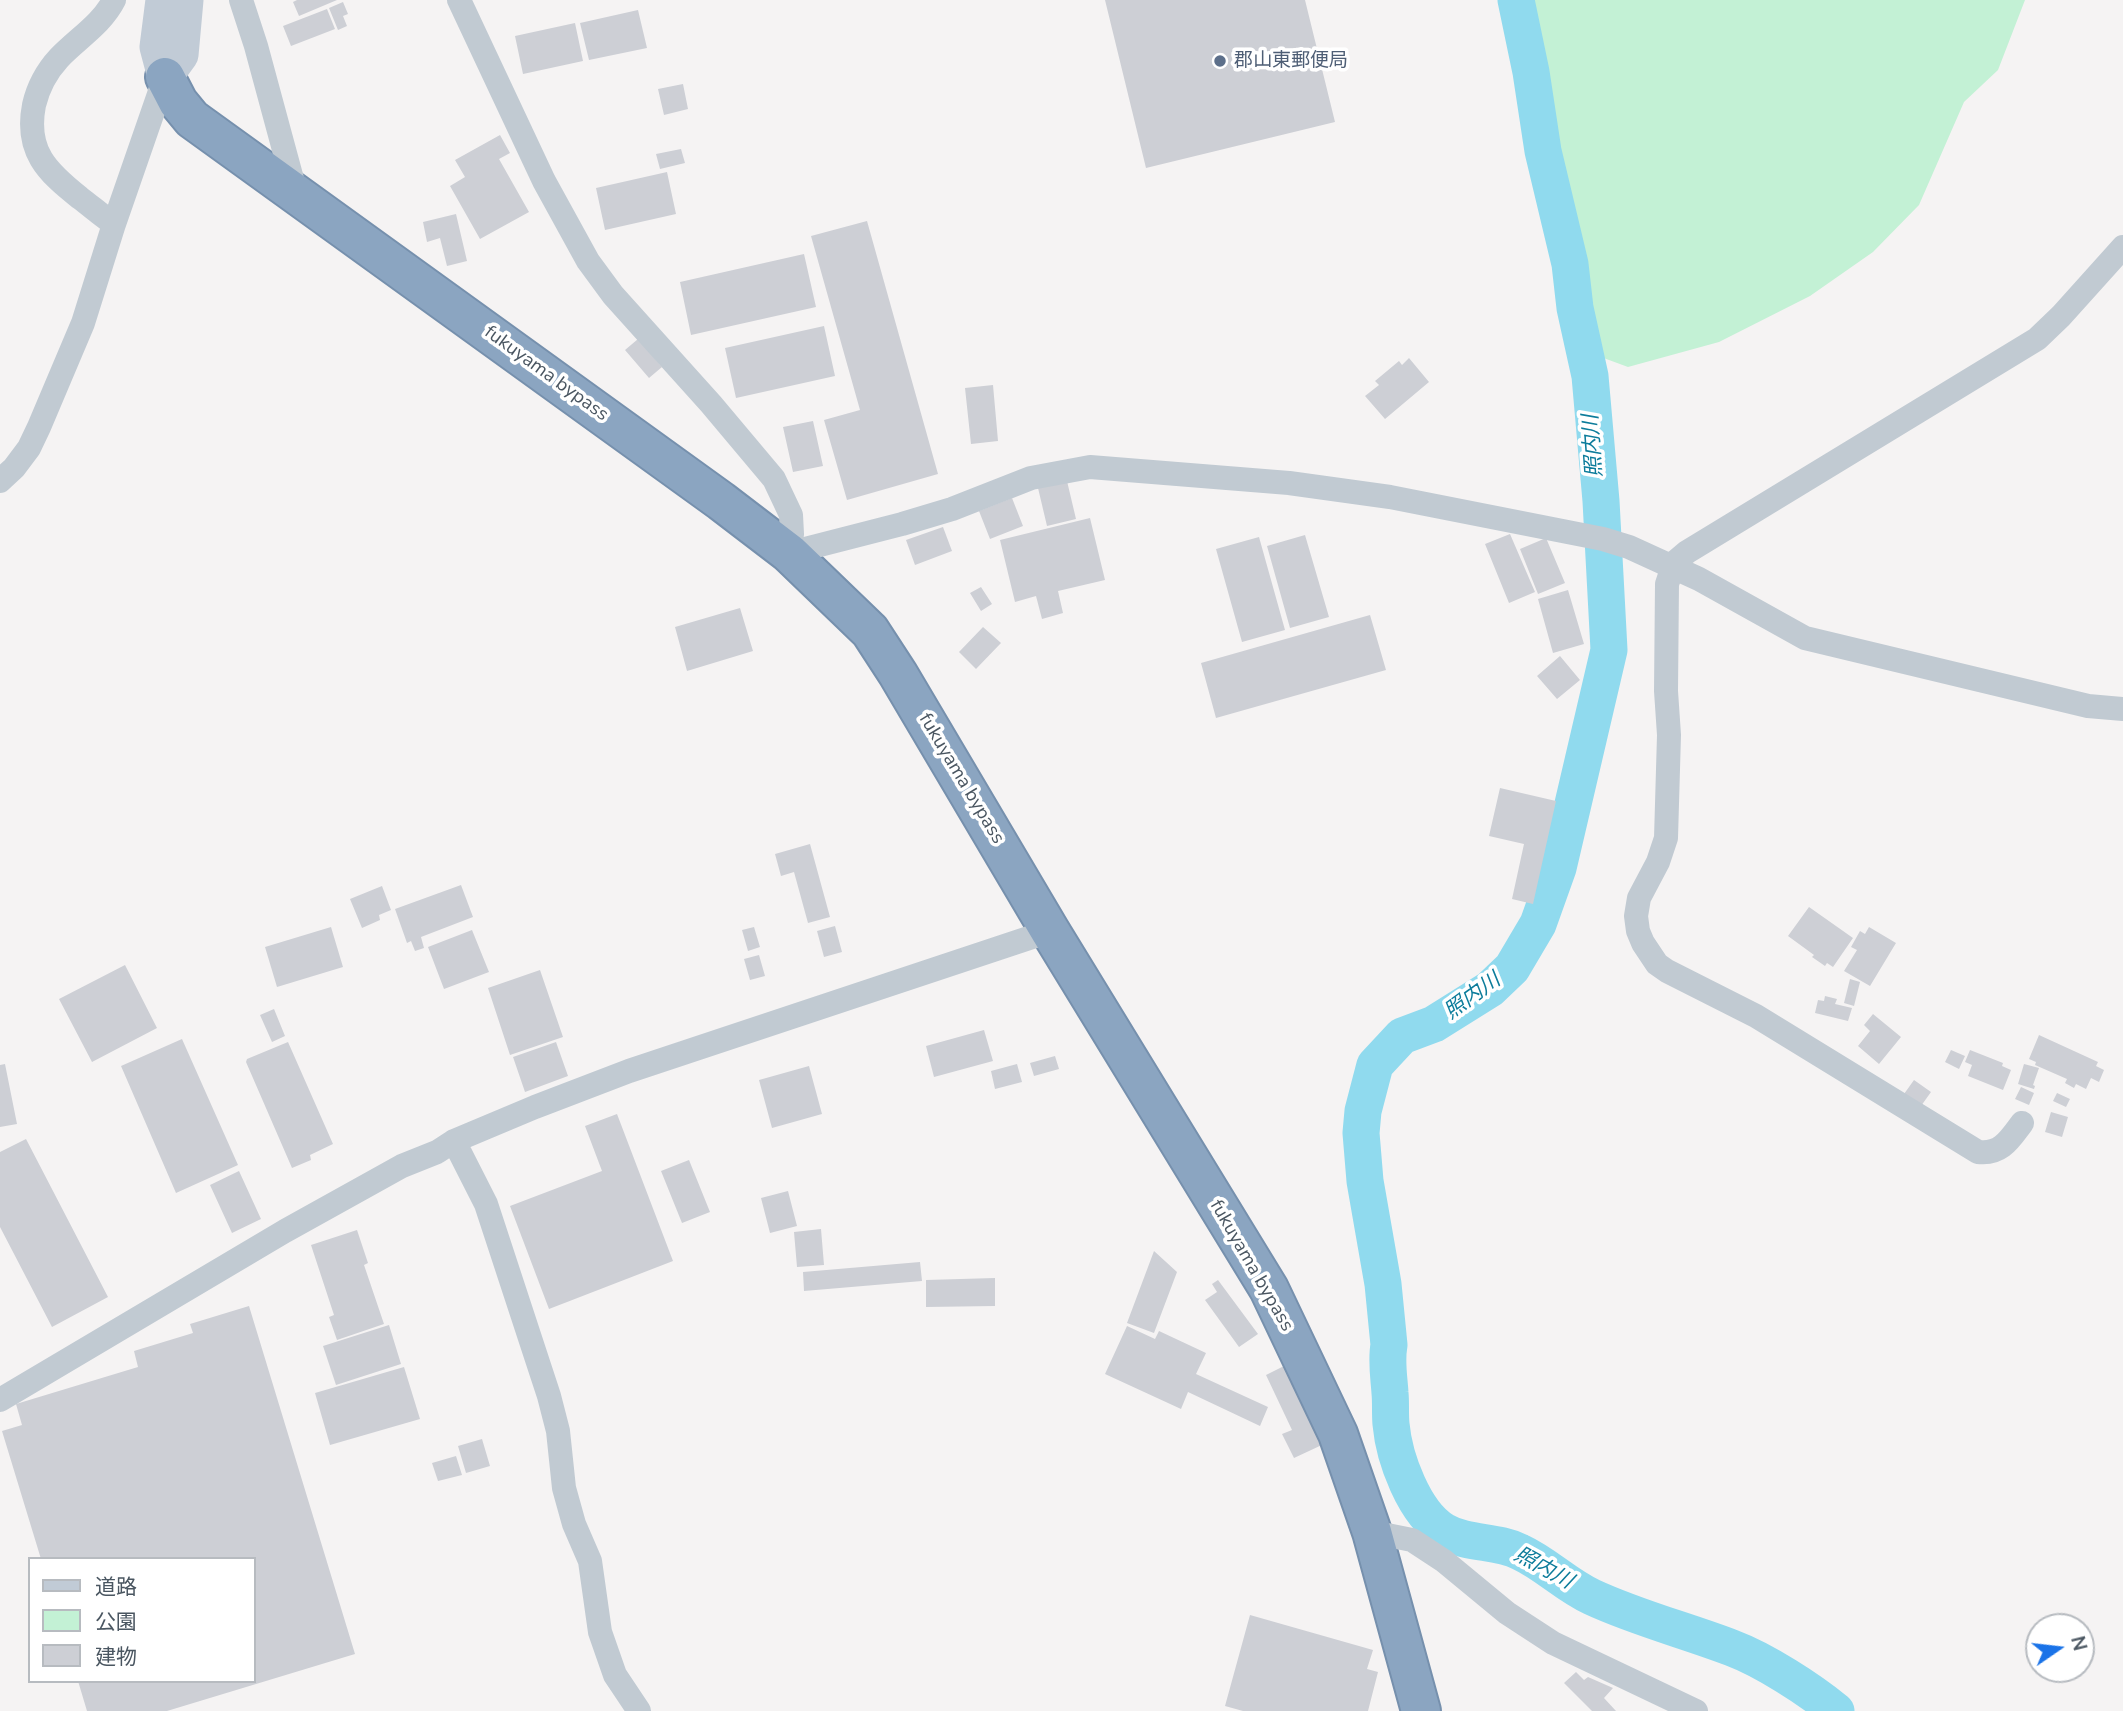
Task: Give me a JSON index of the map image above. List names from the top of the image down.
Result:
{
  "streets": {
    "highway": ["fukuyama bypass"]
  },
  "water": ["照内川"],
  "places": ["郡山東郵便局"],
  "legend": ["道路", "公園", "建物"],
  "north": "right"
}
